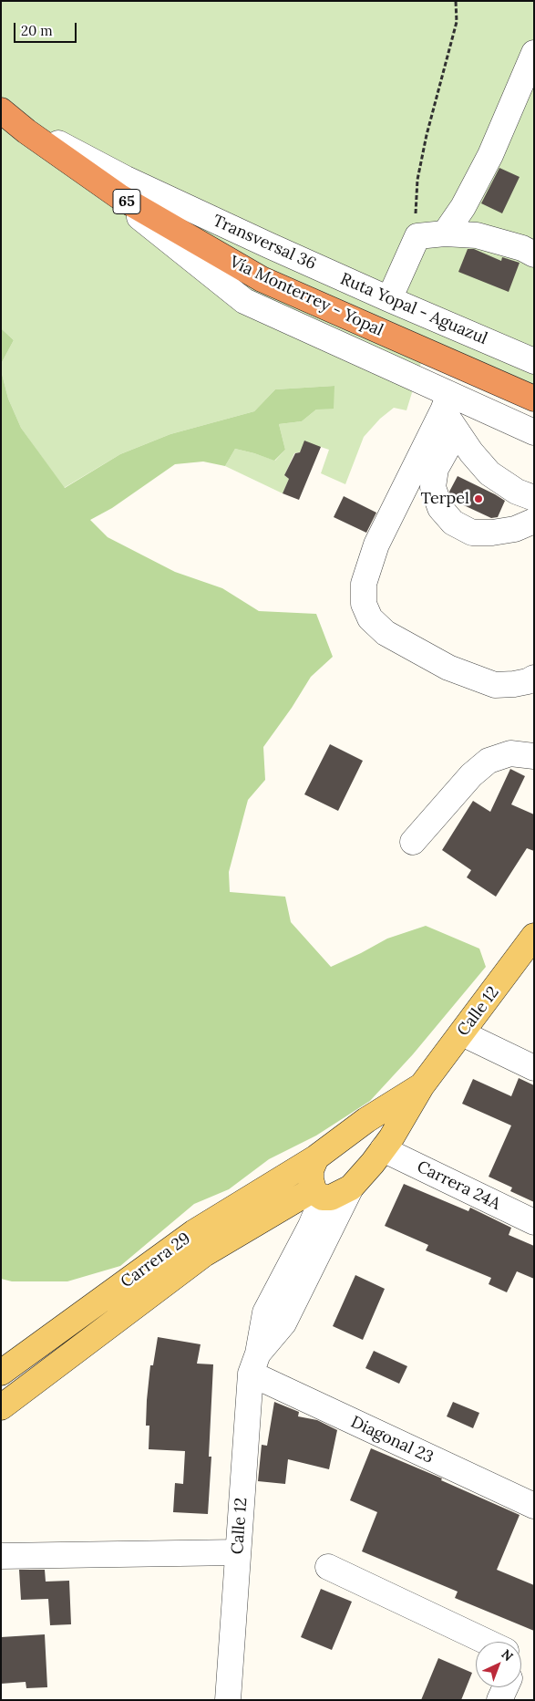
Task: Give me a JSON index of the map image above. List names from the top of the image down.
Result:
{
  "streets": {
    "highway": ["65", "Vía Monterrey - Yopal"],
    "main road": ["Calle 12", "Carrera 29"],
    "street": ["Ruta Yopal - Aguazul", "Carrera 24A", "Diagonal 23"]
  },
  "crossings": [
    ["65", "Vía Monterrey - Yopal"],
    ["65", "Ruta Yopal - Aguazul"],
    ["Vía Monterrey - Yopal", "Ruta Yopal - Aguazul"],
    ["Calle 12", "Carrera 29"],
    ["Calle 12", "Diagonal 23"],
    ["Carrera 24A", "Carrera 29"]
  ],
  "places": ["Terpel"],
  "scale_bar": "20 m",
  "north": "top right"
}
